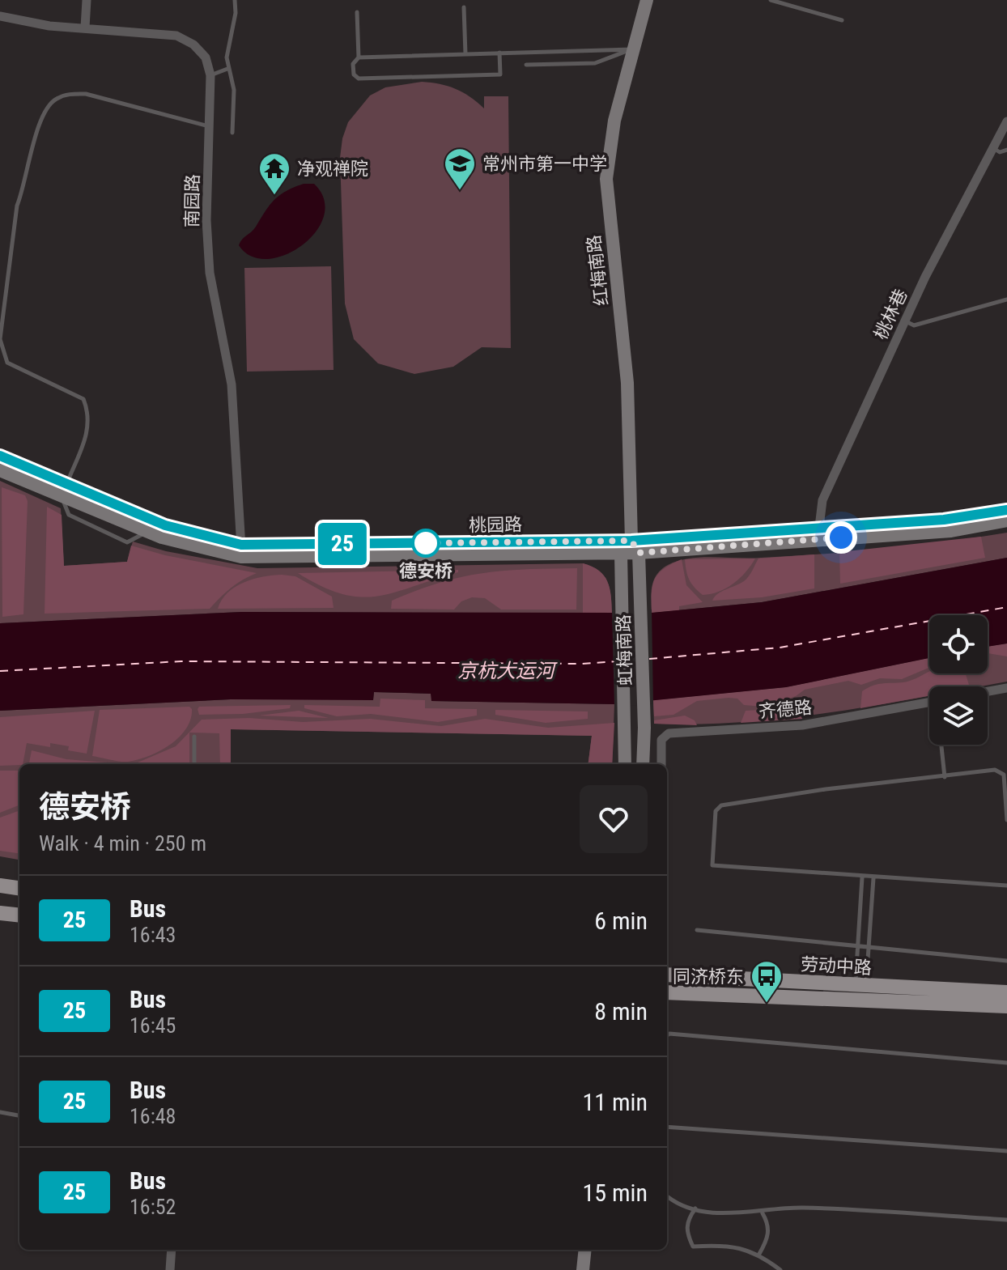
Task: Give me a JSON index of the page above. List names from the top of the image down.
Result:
{
  "streets": {
    "main road": [
      "红梅南路",
      "桃园路",
      "虹梅南路",
      "劳动中路"
    ],
    "street": ["南园路", "桃林巷", "齐德路"]
  },
  "crossings": [
    ["南园路", "桃园路"],
    ["红梅南路", "桃园路"],
    ["红梅南路", "虹梅南路"],
    ["桃林巷", "桃园路"],
    ["桃园路", "虹梅南路"]
  ],
  "water": ["京杭大运河"],
  "places": {
    "school or university": ["常州市第一中学"],
    "temple": ["净观禅院"],
    "other": ["德安桥"],
    "bus stop": ["同济桥东"]
  },
  "lines": ["bus line 25"],
  "page": {
    "on_map": "25",
    "heading": ["德安桥", "Walk · 4 min · 250 m"],
    "list": [
      {
        "mark": "25",
        "name": "Bus",
        "note": "16:43",
        "value": "6 min"
      },
      {
        "mark": "25",
        "name": "Bus",
        "note": "16:45",
        "value": "8 min"
      },
      {
        "mark": "25",
        "name": "Bus",
        "note": "16:48",
        "value": "11 min"
      },
      {
        "mark": "25",
        "name": "Bus",
        "note": "16:52",
        "value": "15 min"
      }
    ]
  }
}
